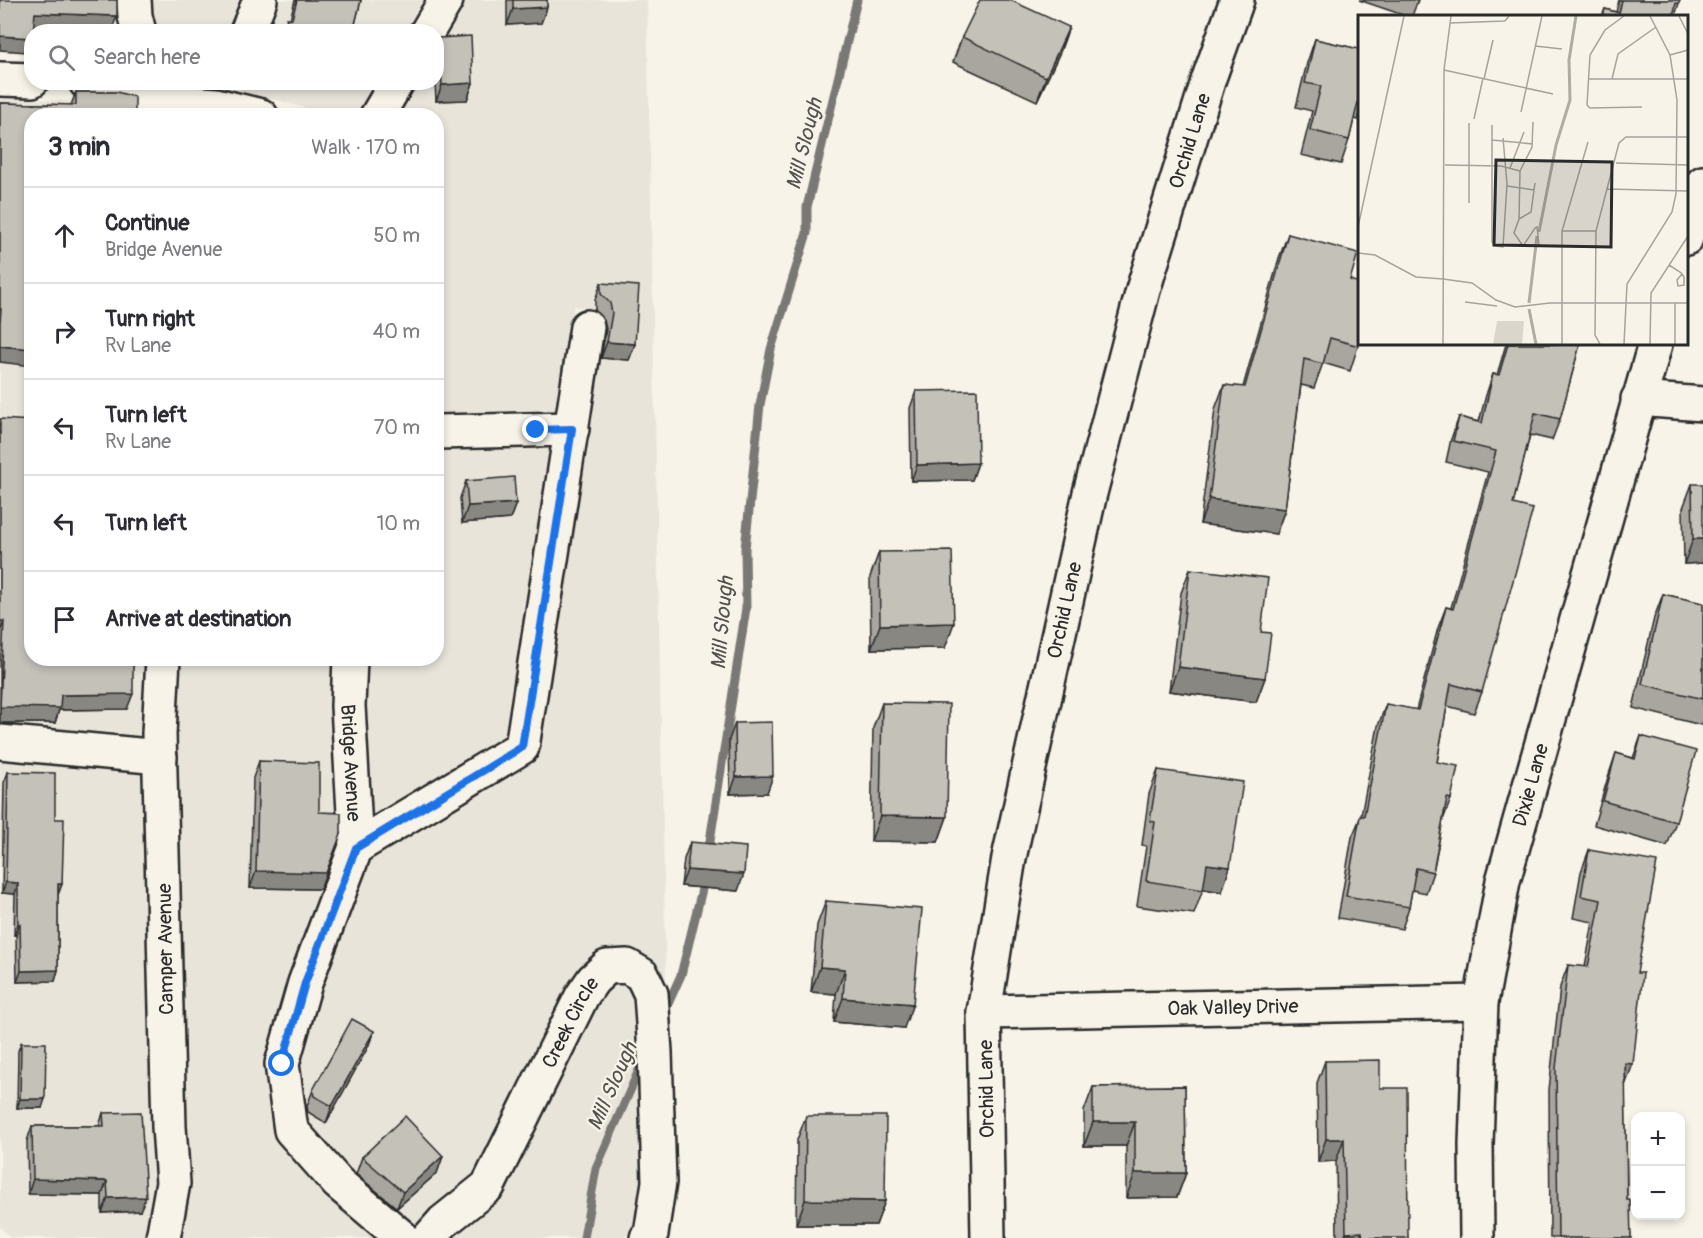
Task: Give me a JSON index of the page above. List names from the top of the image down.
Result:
{
  "streets": {
    "street": [
      "Orchid Lane",
      "Bridge Avenue",
      "Dixie Lane",
      "Camper Avenue",
      "Oak Valley Drive",
      "Creek Circle"
    ]
  },
  "crossings": [
    ["Orchid Lane", "Oak Valley Drive"],
    ["Dixie Lane", "Oak Valley Drive"]
  ],
  "water": ["Mill Slough"],
  "page": {
    "search": "Search here",
    "heading": ["3 min", "Walk · 170 m"],
    "list": [
      ["Continue", "Bridge Avenue", "50 m"],
      ["Turn right", "Rv Lane", "40 m"],
      ["Turn left", "Rv Lane", "70 m"],
      ["Turn left", "10 m"],
      "Arrive at destination"
    ],
    "map_buttons": ["+", "−"]
  }
}
